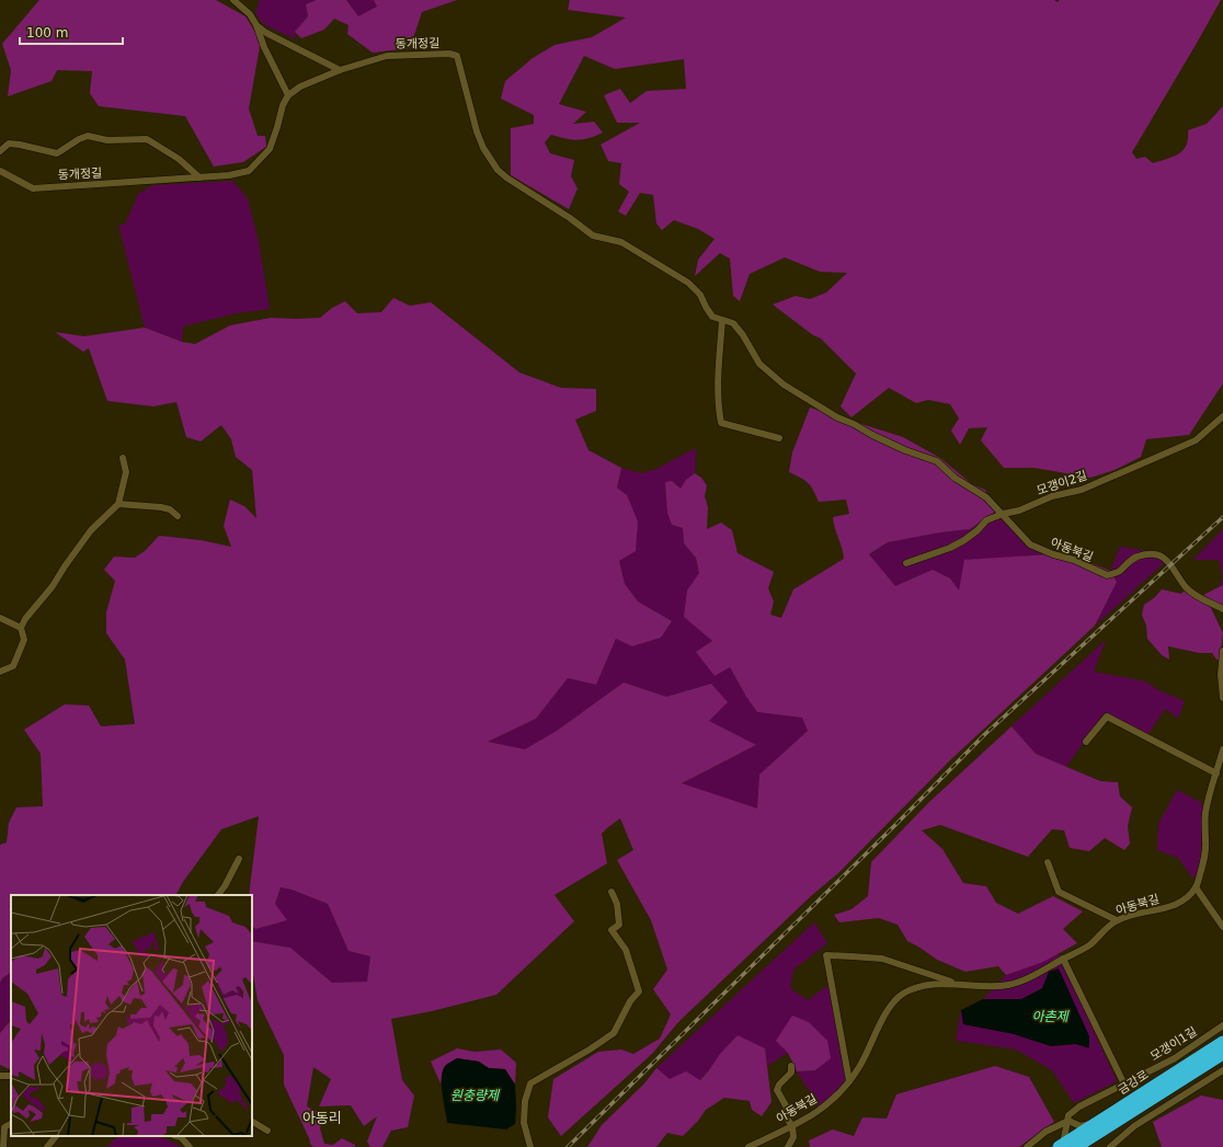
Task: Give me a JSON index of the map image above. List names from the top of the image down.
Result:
{
  "streets": {
    "highway": ["금강로"],
    "street": [
      "동개정길",
      "모갱이2길",
      "아동북길",
      "모갱이1길"
    ]
  },
  "crossings": [
    ["동개정길", "모갱이2길"],
    ["동개정길", "아동북길"],
    ["모갱이2길", "아동북길"]
  ],
  "districts": ["아동리"],
  "water": ["아촌제", "원충량제"],
  "scale_bar": "100 m"
}
